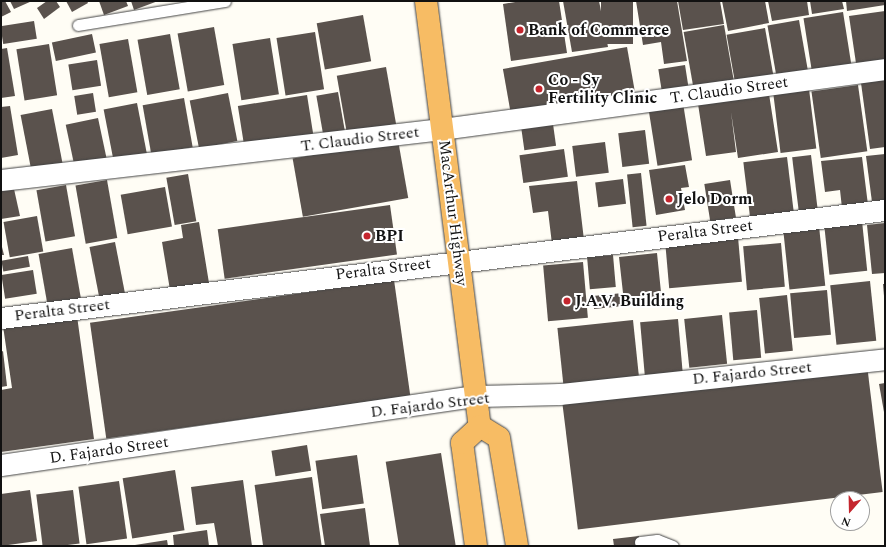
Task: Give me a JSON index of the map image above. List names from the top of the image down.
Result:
{
  "streets": {
    "highway": ["MacArthur Highway"],
    "street": ["T. Claudio Street", "Peralta Street", "D. Fajardo Street"]
  },
  "crossings": [
    ["T. Claudio Street", "MacArthur Highway"],
    ["MacArthur Highway", "Peralta Street"],
    ["MacArthur Highway", "D. Fajardo Street"]
  ],
  "places": [
    "Bank of Commerce",
    "Co - Sy Fertility Clinic",
    "Jelo Dorm",
    "BPI",
    "J.A.V. Building"
  ],
  "north": "bottom"
}
